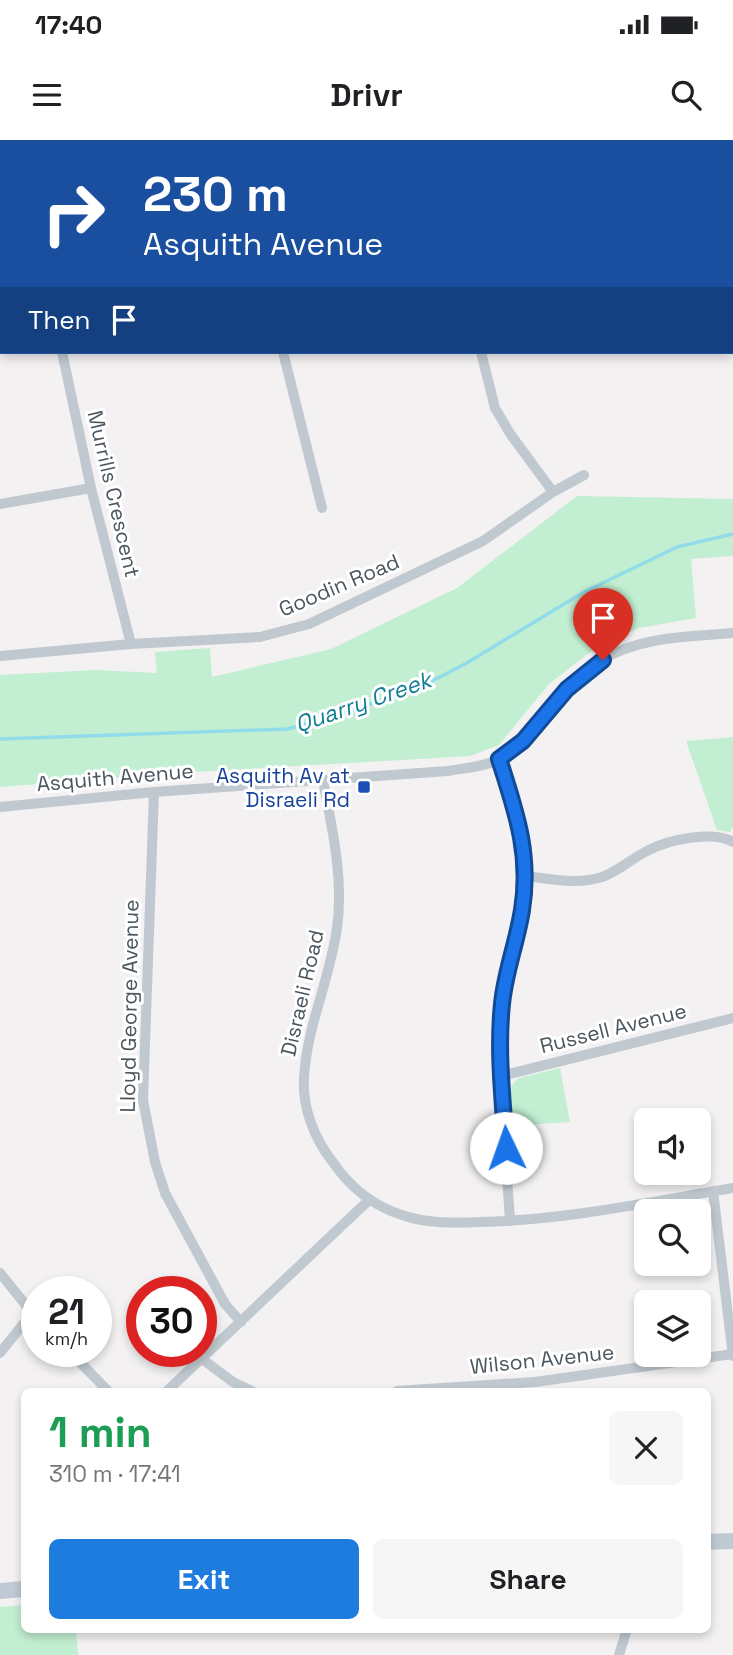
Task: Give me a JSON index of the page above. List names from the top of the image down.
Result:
{
  "streets": {
    "street": [
      "Murrills Crescent",
      "Goodin Road",
      "Asquith Avenue",
      "Disraeli Road",
      "Lloyd George Avenue",
      "Russell Avenue",
      "Wilson Avenue"
    ]
  },
  "crossings": [
    ["Murrills Crescent", "Goodin Road"],
    ["Asquith Avenue", "Disraeli Road"],
    ["Asquith Avenue", "Lloyd George Avenue"]
  ],
  "water": ["Quarry Creek"],
  "places": {
    "transit": ["Asquith Av at Disraeli Rd"]
  },
  "page": {
    "status": "17:40",
    "header": "Drivr",
    "turn": ["230 m", "Asquith Avenue"],
    "then": "Then",
    "speed": "21 km/h",
    "limit": "30",
    "heading": ["1 min", "310 m · 17:41"],
    "buttons": ["Exit", "Share"]
  }
}
